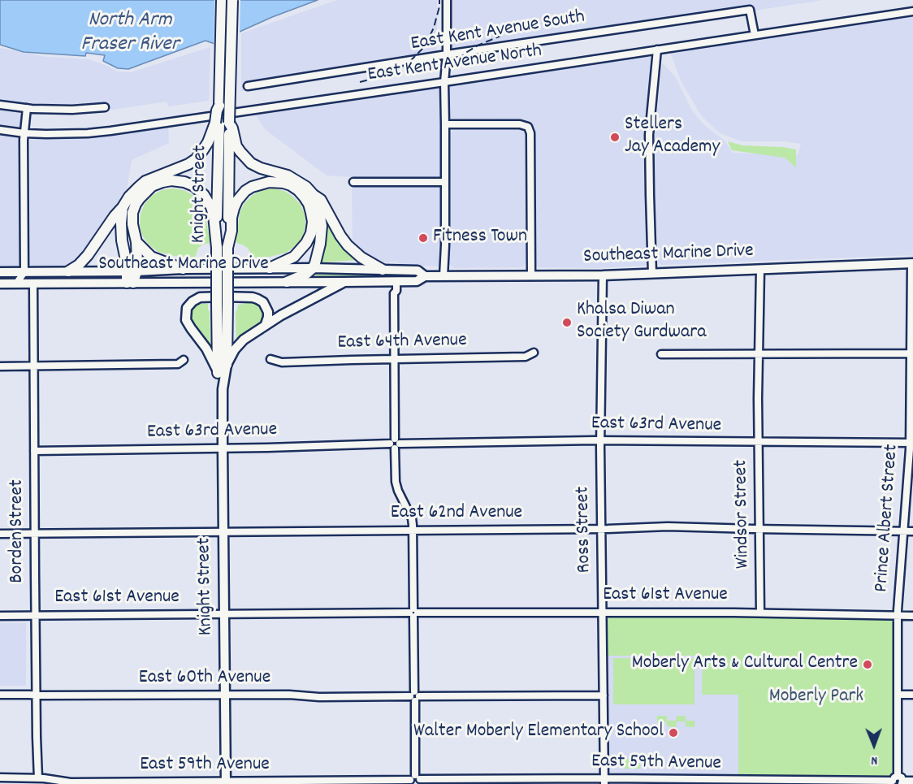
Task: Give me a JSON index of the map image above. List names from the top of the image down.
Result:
{
  "streets": {
    "highway": ["Knight Street"],
    "main road": ["Southeast Marine Drive"],
    "street": [
      "East Kent Avenue South",
      "East Kent Avenue North",
      "East 64th Avenue",
      "East 63rd Avenue",
      "East 62nd Avenue",
      "Windsor Street",
      "Prince Albert Street",
      "Ross Street",
      "Borden Street",
      "East 61st Avenue",
      "East 60th Avenue",
      "East 59th Avenue"
    ]
  },
  "crossings": [
    ["East Kent Avenue South", "East Kent Avenue North"],
    ["Knight Street", "East 63rd Avenue"],
    ["Knight Street", "East 62nd Avenue"],
    ["Knight Street", "East 61st Avenue"],
    ["Knight Street", "East 60th Avenue"],
    ["Knight Street", "East 59th Avenue"],
    ["Southeast Marine Drive", "Windsor Street"],
    ["Southeast Marine Drive", "Prince Albert Street"],
    ["Southeast Marine Drive", "Ross Street"],
    ["Southeast Marine Drive", "Borden Street"],
    ["East 63rd Avenue", "Windsor Street"],
    ["East 63rd Avenue", "Prince Albert Street"],
    ["East 63rd Avenue", "Ross Street"],
    ["East 63rd Avenue", "Borden Street"],
    ["East 62nd Avenue", "Windsor Street"],
    ["East 62nd Avenue", "Prince Albert Street"],
    ["East 62nd Avenue", "Ross Street"],
    ["East 62nd Avenue", "Borden Street"],
    ["Windsor Street", "East 61st Avenue"],
    ["Prince Albert Street", "East 61st Avenue"],
    ["Prince Albert Street", "East 59th Avenue"],
    ["Ross Street", "East 61st Avenue"],
    ["Ross Street", "East 60th Avenue"],
    ["Ross Street", "East 59th Avenue"],
    ["Borden Street", "East 61st Avenue"],
    ["Borden Street", "East 60th Avenue"],
    ["Borden Street", "East 59th Avenue"]
  ],
  "water": ["North Arm Fraser River"],
  "parks": ["Moberly Park"],
  "places": [
    "Stellers Jay Academy",
    "Fitness Town",
    "Khalsa Diwan Society Gurdwara",
    "Moberly Arts & Cultural Centre",
    "Walter Moberly Elementary School"
  ],
  "north": "bottom"
}
